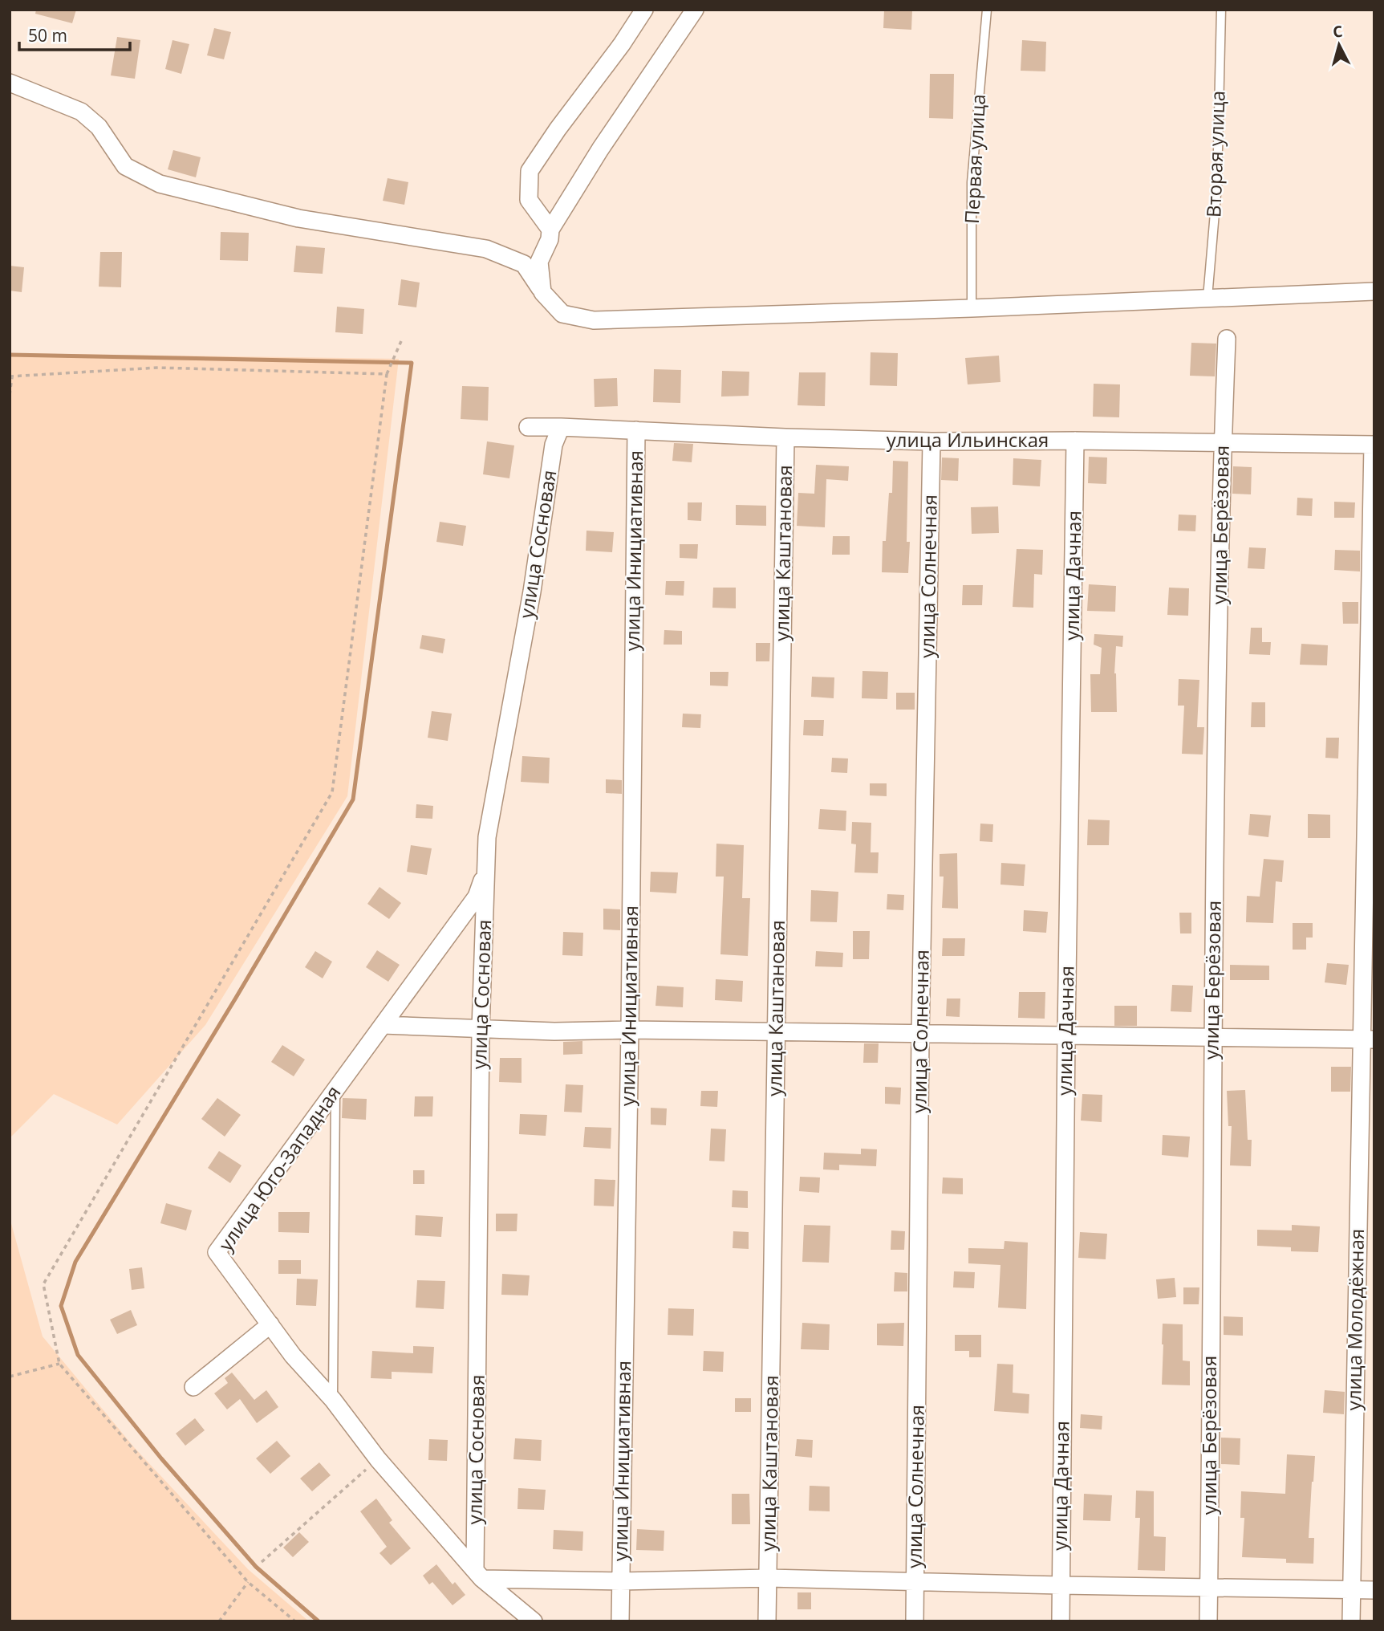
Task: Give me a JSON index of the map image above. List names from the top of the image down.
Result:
{
  "streets": {
    "street": [
      "улица Ильинская",
      "улица Берёзовая",
      "улица Сосновая",
      "улица Инициативная",
      "улица Каштановая",
      "улица Дачная",
      "улица Солнечная",
      "улица Юго-Западная",
      "улица Молодёжная"
    ],
    "lane": ["Вторая улица", "Первая улица"]
  },
  "crossings": [
    ["улица Ильинская", "улица Берёзовая"],
    ["улица Ильинская", "улица Сосновая"],
    ["улица Ильинская", "улица Инициативная"],
    ["улица Ильинская", "улица Каштановая"],
    ["улица Ильинская", "улица Дачная"],
    ["улица Ильинская", "улица Солнечная"],
    ["улица Ильинская", "улица Молодёжная"],
    ["улица Сосновая", "улица Юго-Западная"]
  ],
  "scale_bar": "50 m",
  "north": "top"
}
